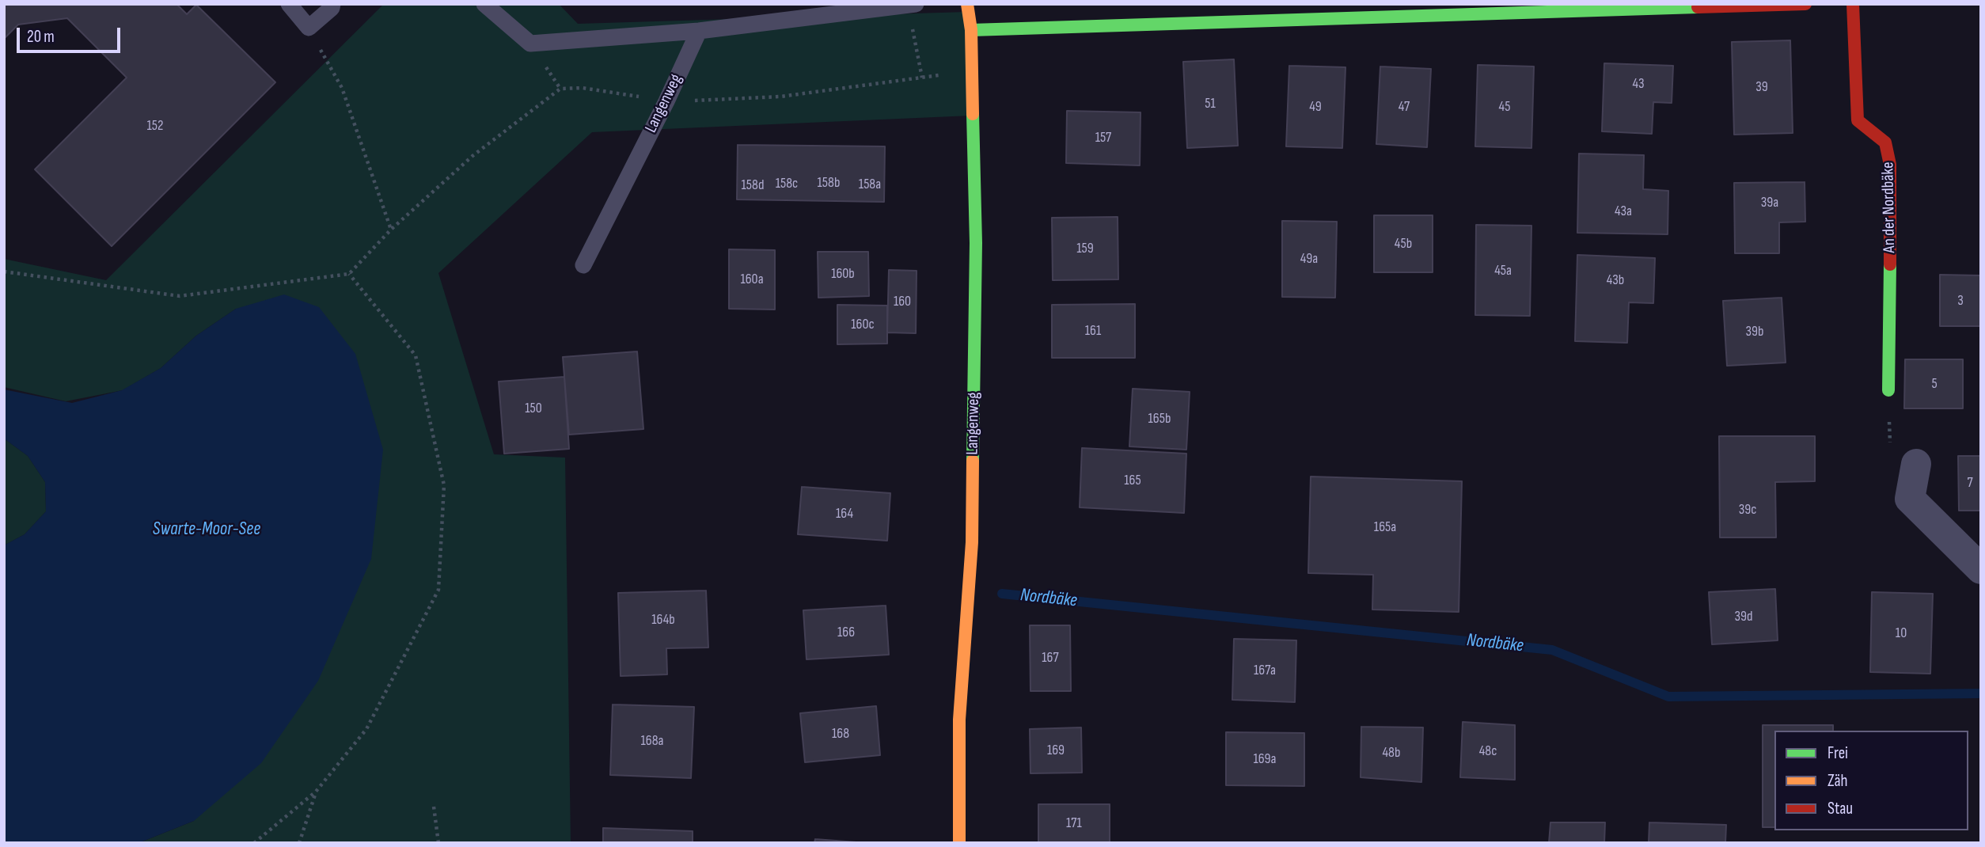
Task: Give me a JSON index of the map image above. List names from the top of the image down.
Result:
{
  "streets": {
    "street": ["Langenweg", "An der Nordbäke"]
  },
  "water": ["Swarte-Moor-See", "Nordbäke"],
  "house_numbers": [
    "43",
    "39",
    "51",
    "49",
    "47",
    "45",
    "152",
    "157",
    "158b",
    "158c",
    "158a",
    "158d",
    "39a",
    "43a",
    "45b",
    "159",
    "49a",
    "45a",
    "160b",
    "160a",
    "43b",
    "3",
    "160",
    "160c",
    "161",
    "39b",
    "5",
    "150",
    "165b",
    "165",
    "7",
    "39c",
    "164",
    "165a",
    "39d",
    "164b",
    "166",
    "10",
    "167",
    "167a",
    "168",
    "168a",
    "169",
    "48c",
    "48b",
    "169a",
    "171"
  ],
  "legend": ["Frei", "Zäh", "Stau"],
  "scale_bar": "20 m"
}
